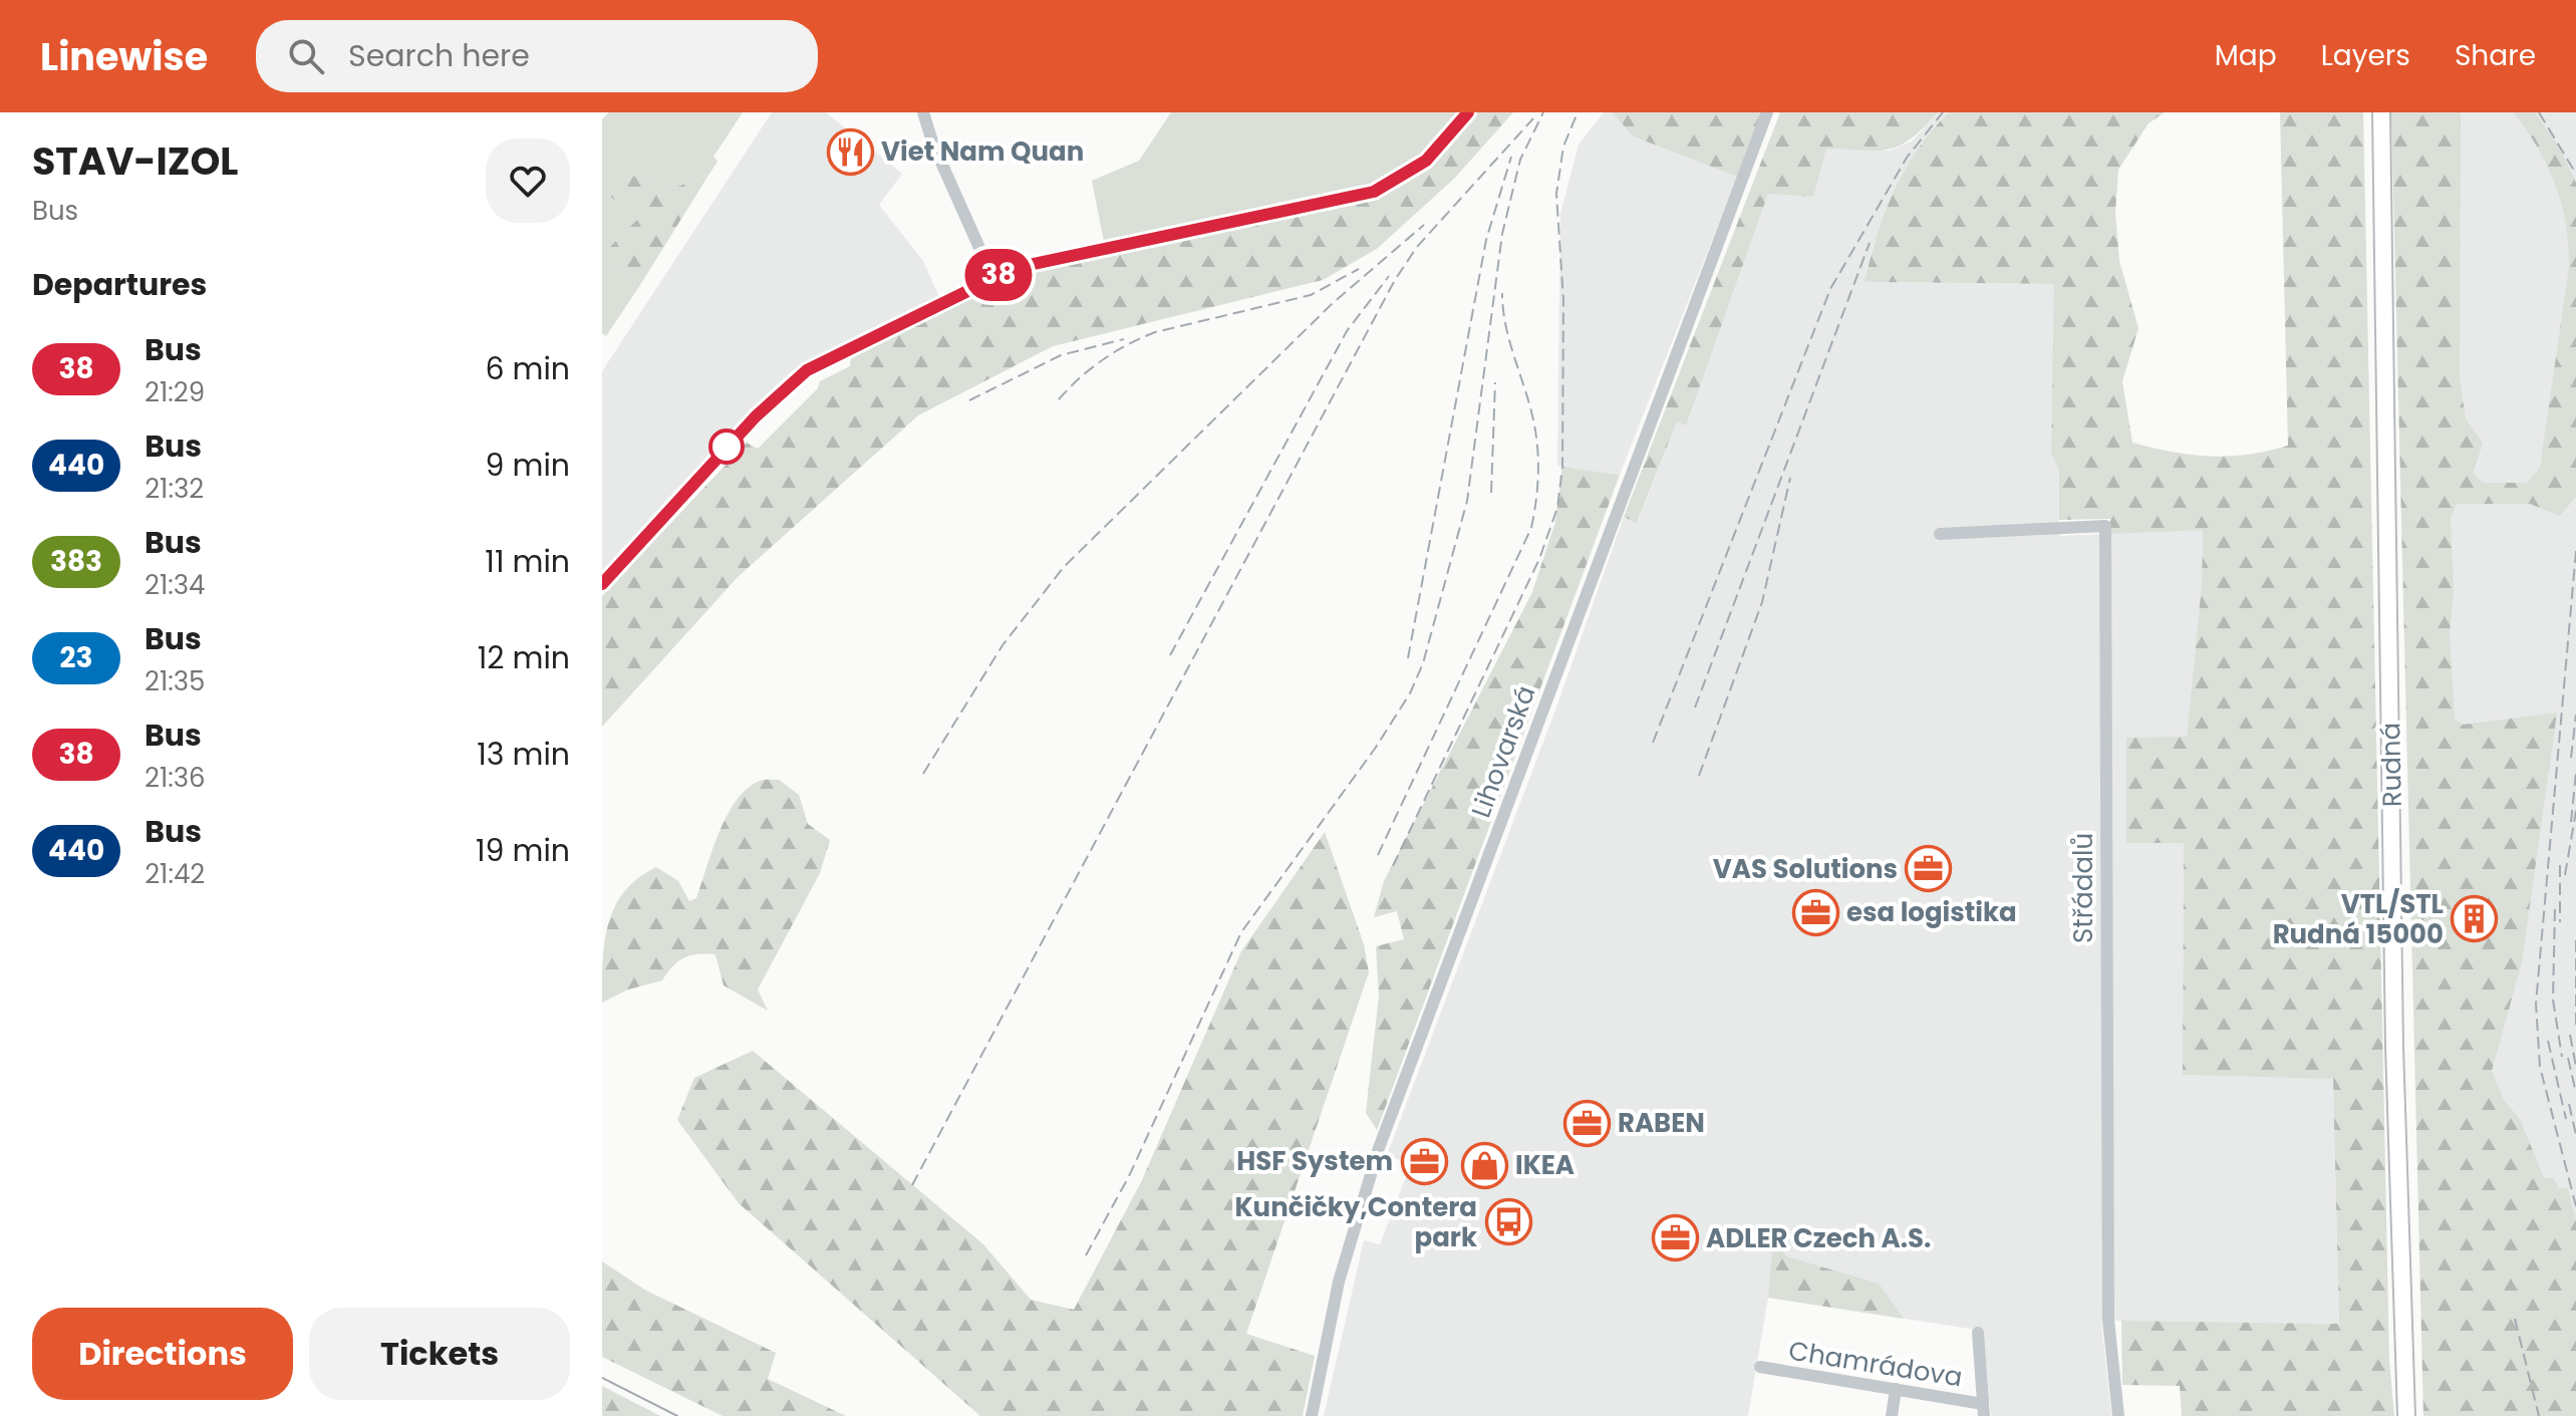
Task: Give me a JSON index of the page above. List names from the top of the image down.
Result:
{
  "streets": {
    "main road": ["Rudná"],
    "street": ["Lihovarská", "Střádalů", "Chamrádova"]
  },
  "places": {
    "restaurant": ["Viet Nam Quan"],
    "office": [
      "VAS Solutions",
      "esa logistika",
      "RABEN",
      "HSF System",
      "ADLER Czech A.S."
    ],
    "building": ["VTL/STL Rudná 15000"],
    "shop": ["IKEA"],
    "bus stop": ["Kunčičky,Contera park"]
  },
  "lines": ["bus line 38"],
  "page": {
    "header": "Linewise",
    "search": "Search here",
    "nav": ["Map", "Layers", "Share"],
    "heading": [
      ["STAV-IZOL", "Bus"],
      "Departures"
    ],
    "on_map": "38",
    "list": [
      {
        "mark": "38",
        "name": "Bus",
        "note": "21:29",
        "value": "6 min"
      },
      {
        "mark": "440",
        "name": "Bus",
        "note": "21:32",
        "value": "9 min"
      },
      {
        "mark": "383",
        "name": "Bus",
        "note": "21:34",
        "value": "11 min"
      },
      {
        "mark": "23",
        "name": "Bus",
        "note": "21:35",
        "value": "12 min"
      },
      {
        "mark": "38",
        "name": "Bus",
        "note": "21:36",
        "value": "13 min"
      },
      {
        "mark": "440",
        "name": "Bus",
        "note": "21:42",
        "value": "19 min"
      }
    ],
    "buttons": ["Directions", "Tickets"]
  }
}
